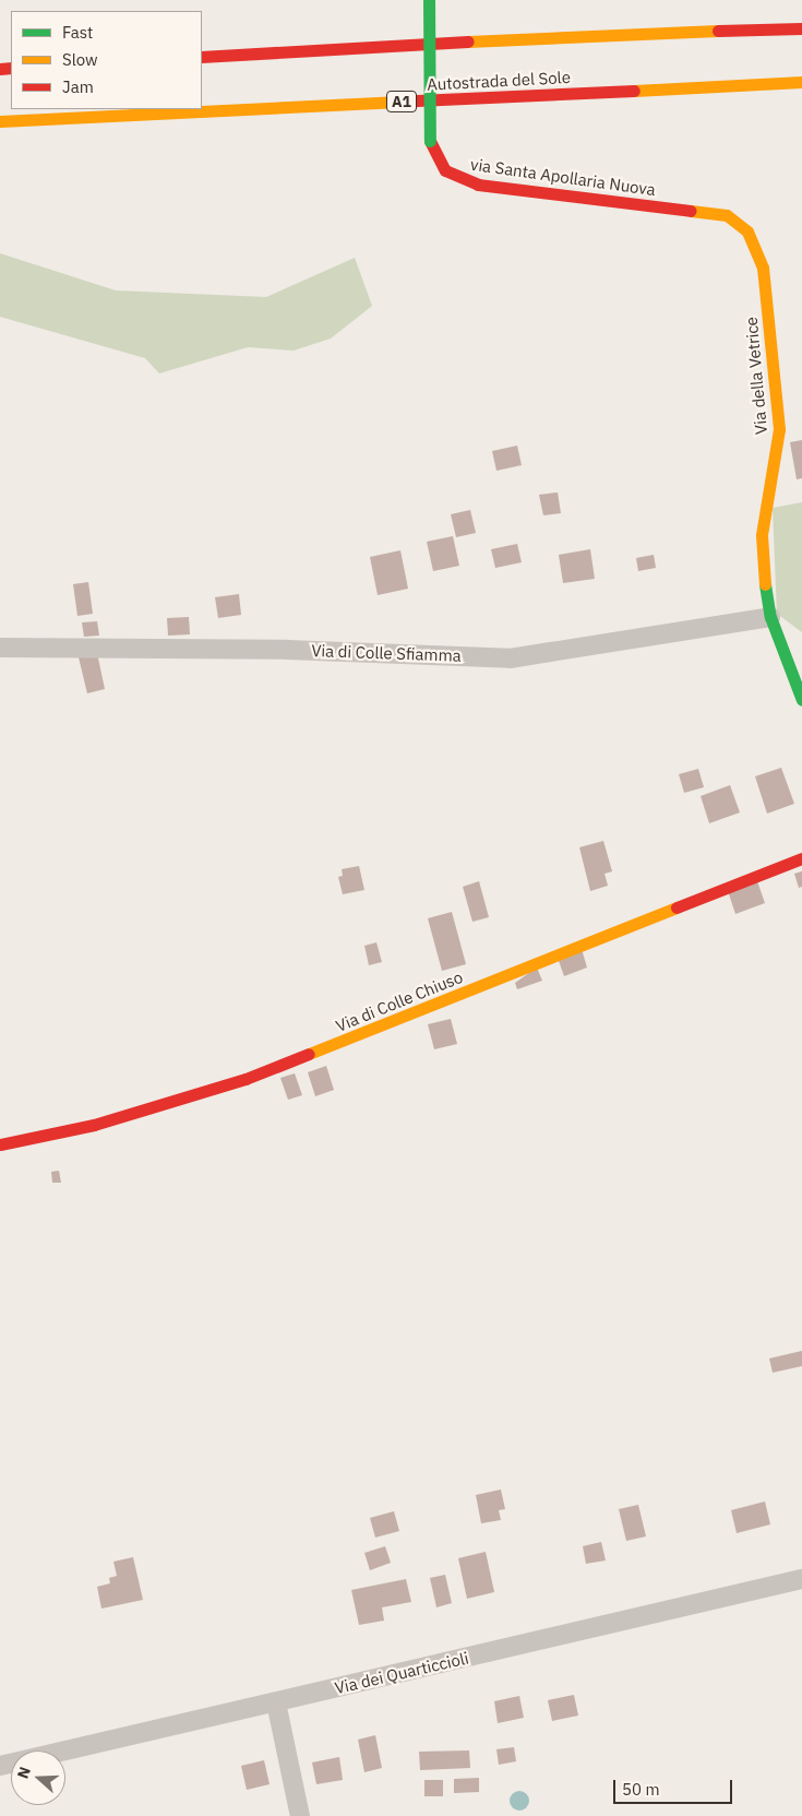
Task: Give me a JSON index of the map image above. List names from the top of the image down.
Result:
{
  "streets": {
    "main road": [
      "Autostrada del Sole",
      "A1",
      "via Santa Apollaria Nuova",
      "Via della Vetrice",
      "Via di Colle Chiuso"
    ],
    "street": ["Via di Colle Sfiamma", "Via dei Quarticcioli"]
  },
  "crossings": [
    ["via Santa Apollaria Nuova", "Via della Vetrice"],
    ["Via della Vetrice", "Via di Colle Sfiamma"]
  ],
  "legend": ["Fast", "Slow", "Jam"],
  "scale_bar": "50 m",
  "north": "left"
}
